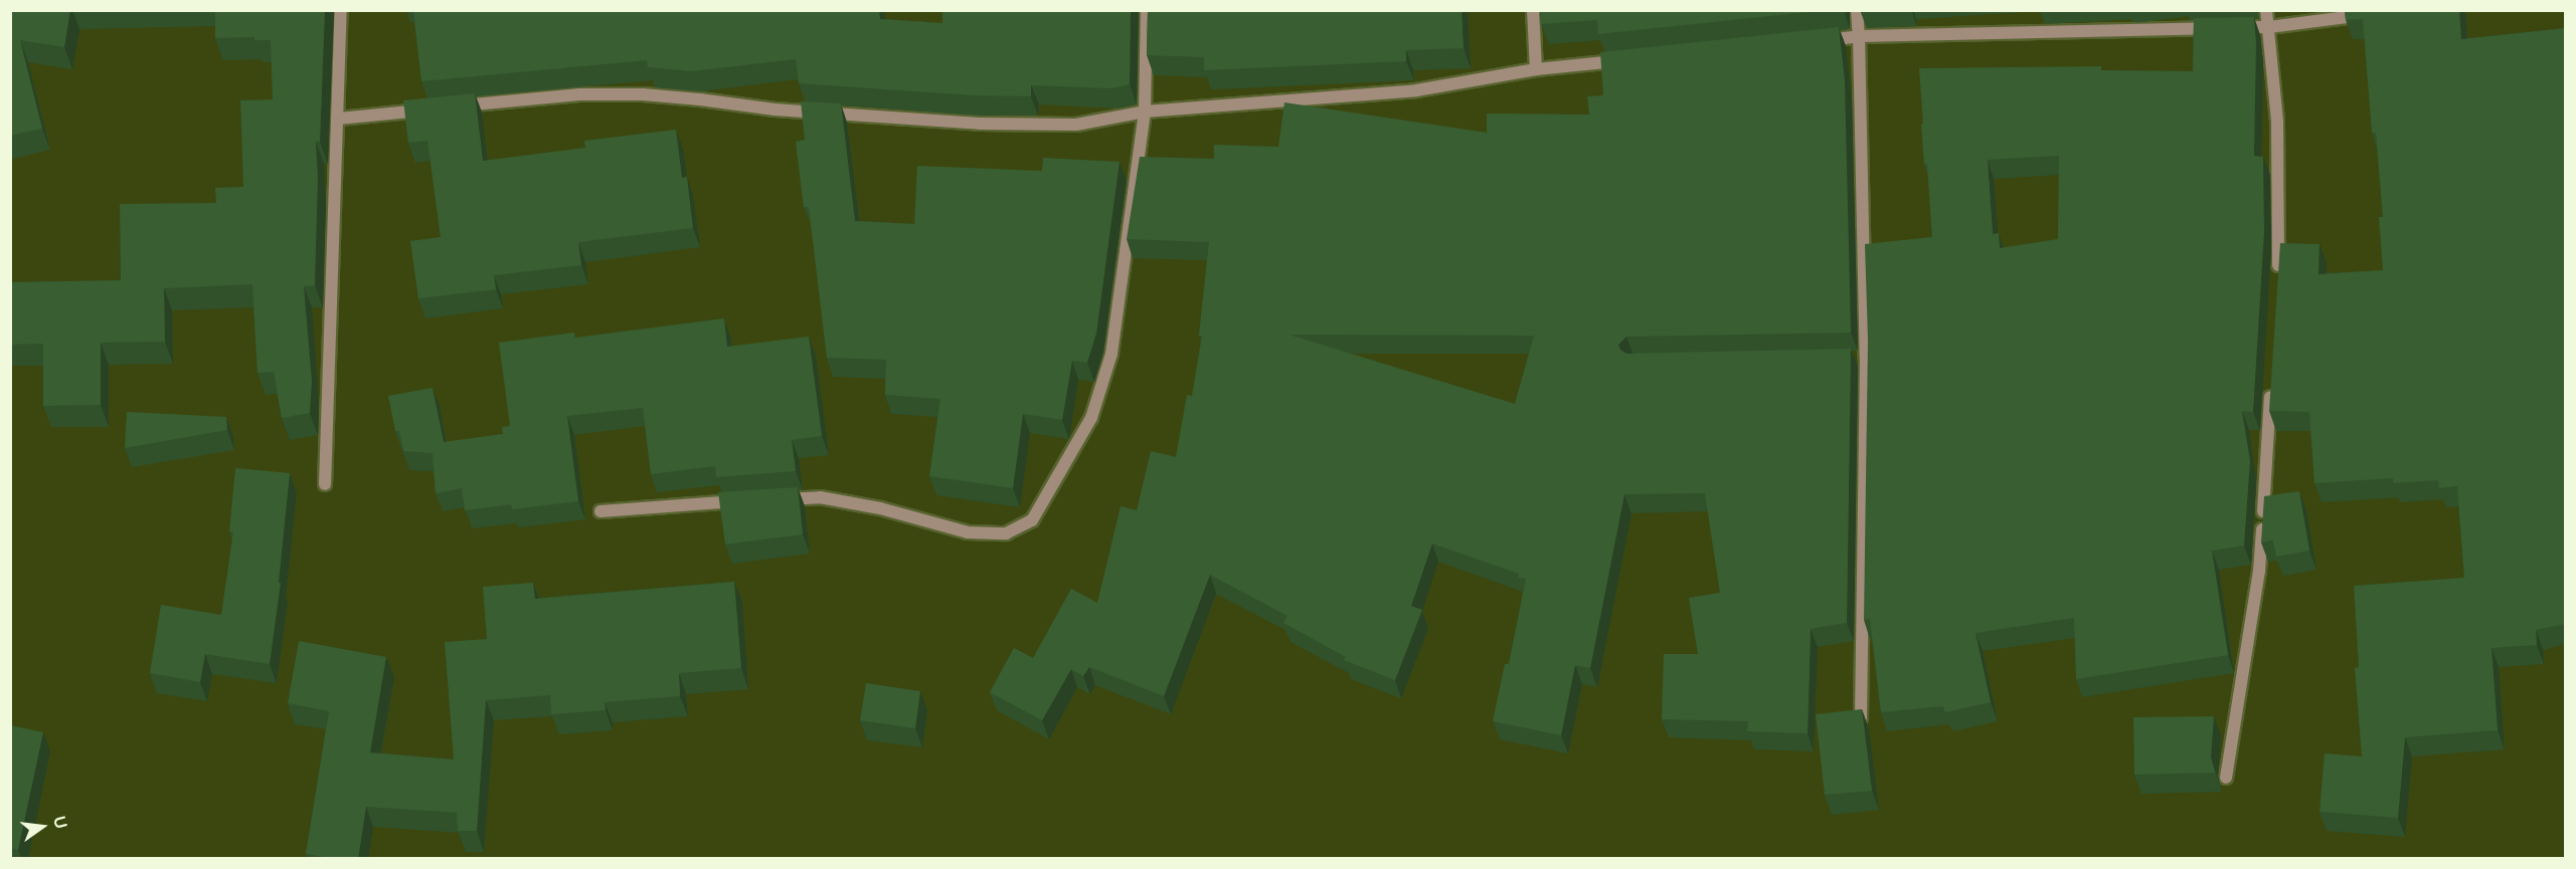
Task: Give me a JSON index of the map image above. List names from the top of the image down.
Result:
{
  "north": "right"
}
